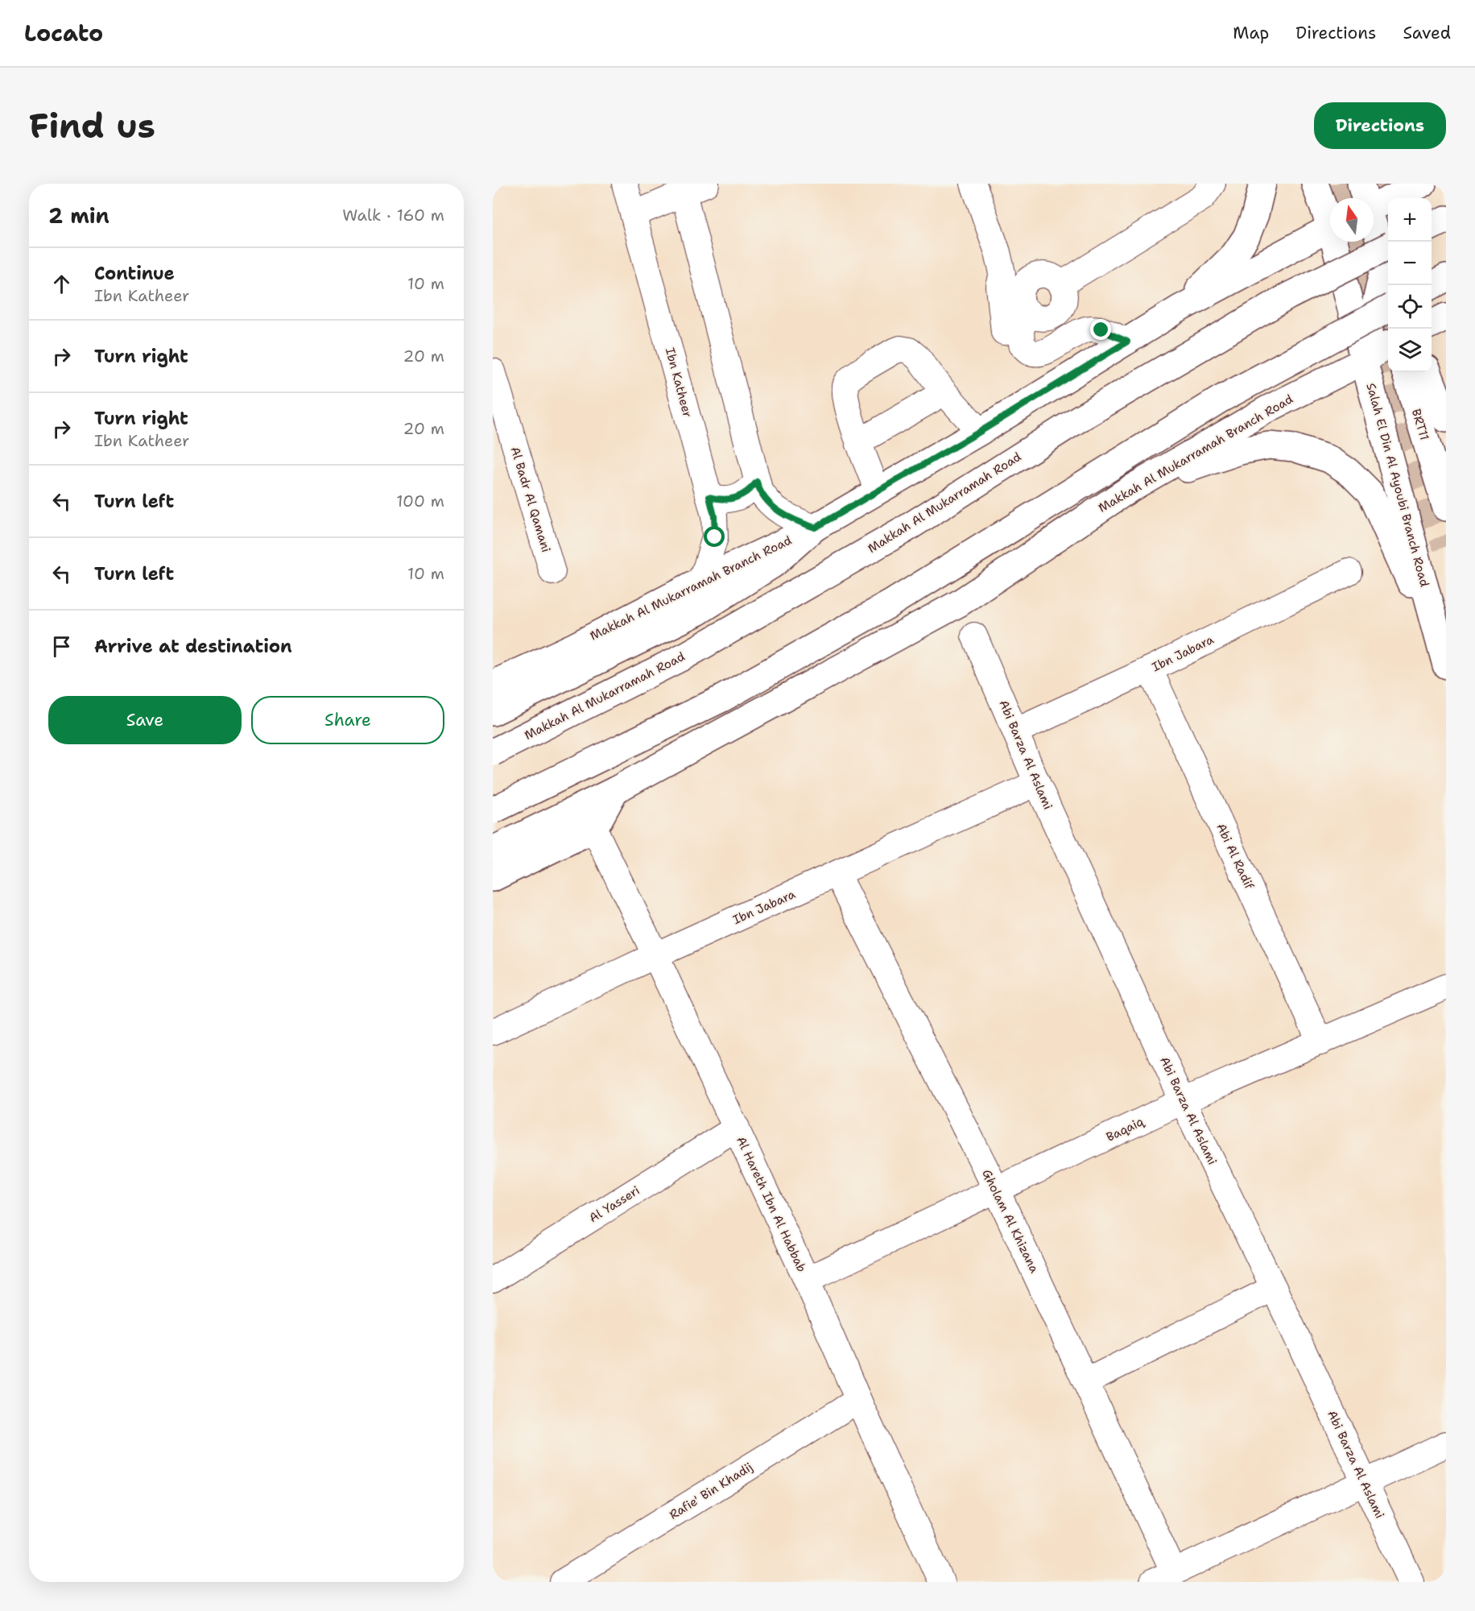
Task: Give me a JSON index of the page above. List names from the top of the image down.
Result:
{
  "streets": {
    "main road": [
      "BRT11",
      "Makkah Al Mukarramah Branch Road",
      "Salah El Din Al Ayoubi Branch Road",
      "Makkah Al Mukarramah Road"
    ],
    "street": [
      "Ibn Katheer",
      "Al Badr Al Qamani",
      "Ibn Jabara",
      "Abi Barza Al Aslami",
      "Abi Al Radif",
      "Baqaiq",
      "Al Yasseri",
      "Al Hareth Ibn Al Habbab",
      "Gholam Al Khizana",
      "Rafie' Bin Khadij"
    ]
  },
  "crossings": [
    ["Ibn Katheer", "Makkah Al Mukarramah Branch Road"],
    ["Makkah Al Mukarramah Branch Road", "Salah El Din Al Ayoubi Branch Road"],
    ["Salah El Din Al Ayoubi Branch Road", "Makkah Al Mukarramah Road"],
    ["Ibn Jabara", "Abi Barza Al Aslami"],
    ["Ibn Jabara", "Abi Al Radif"],
    ["Ibn Jabara", "Al Hareth Ibn Al Habbab"],
    ["Ibn Jabara", "Gholam Al Khizana"],
    ["Abi Barza Al Aslami", "Baqaiq"],
    ["Abi Al Radif", "Baqaiq"],
    ["Baqaiq", "Al Hareth Ibn Al Habbab"],
    ["Baqaiq", "Gholam Al Khizana"],
    ["Al Yasseri", "Al Hareth Ibn Al Habbab"],
    ["Al Hareth Ibn Al Habbab", "Rafie' Bin Khadij"]
  ],
  "north": "top",
  "page": {
    "header": "Locato",
    "nav": ["Map", "Directions", "Saved"],
    "buttons": [
      "Directions",
      ["Save", "Share"]
    ],
    "title": "Find us",
    "heading": ["2 min", "Walk · 160 m"],
    "map_buttons": ["+", "−"],
    "list": [
      ["Continue", "Ibn Katheer", "10 m"],
      ["Turn right", "20 m"],
      ["Turn right", "Ibn Katheer", "20 m"],
      ["Turn left", "100 m"],
      ["Turn left", "10 m"],
      "Arrive at destination"
    ]
  }
}
